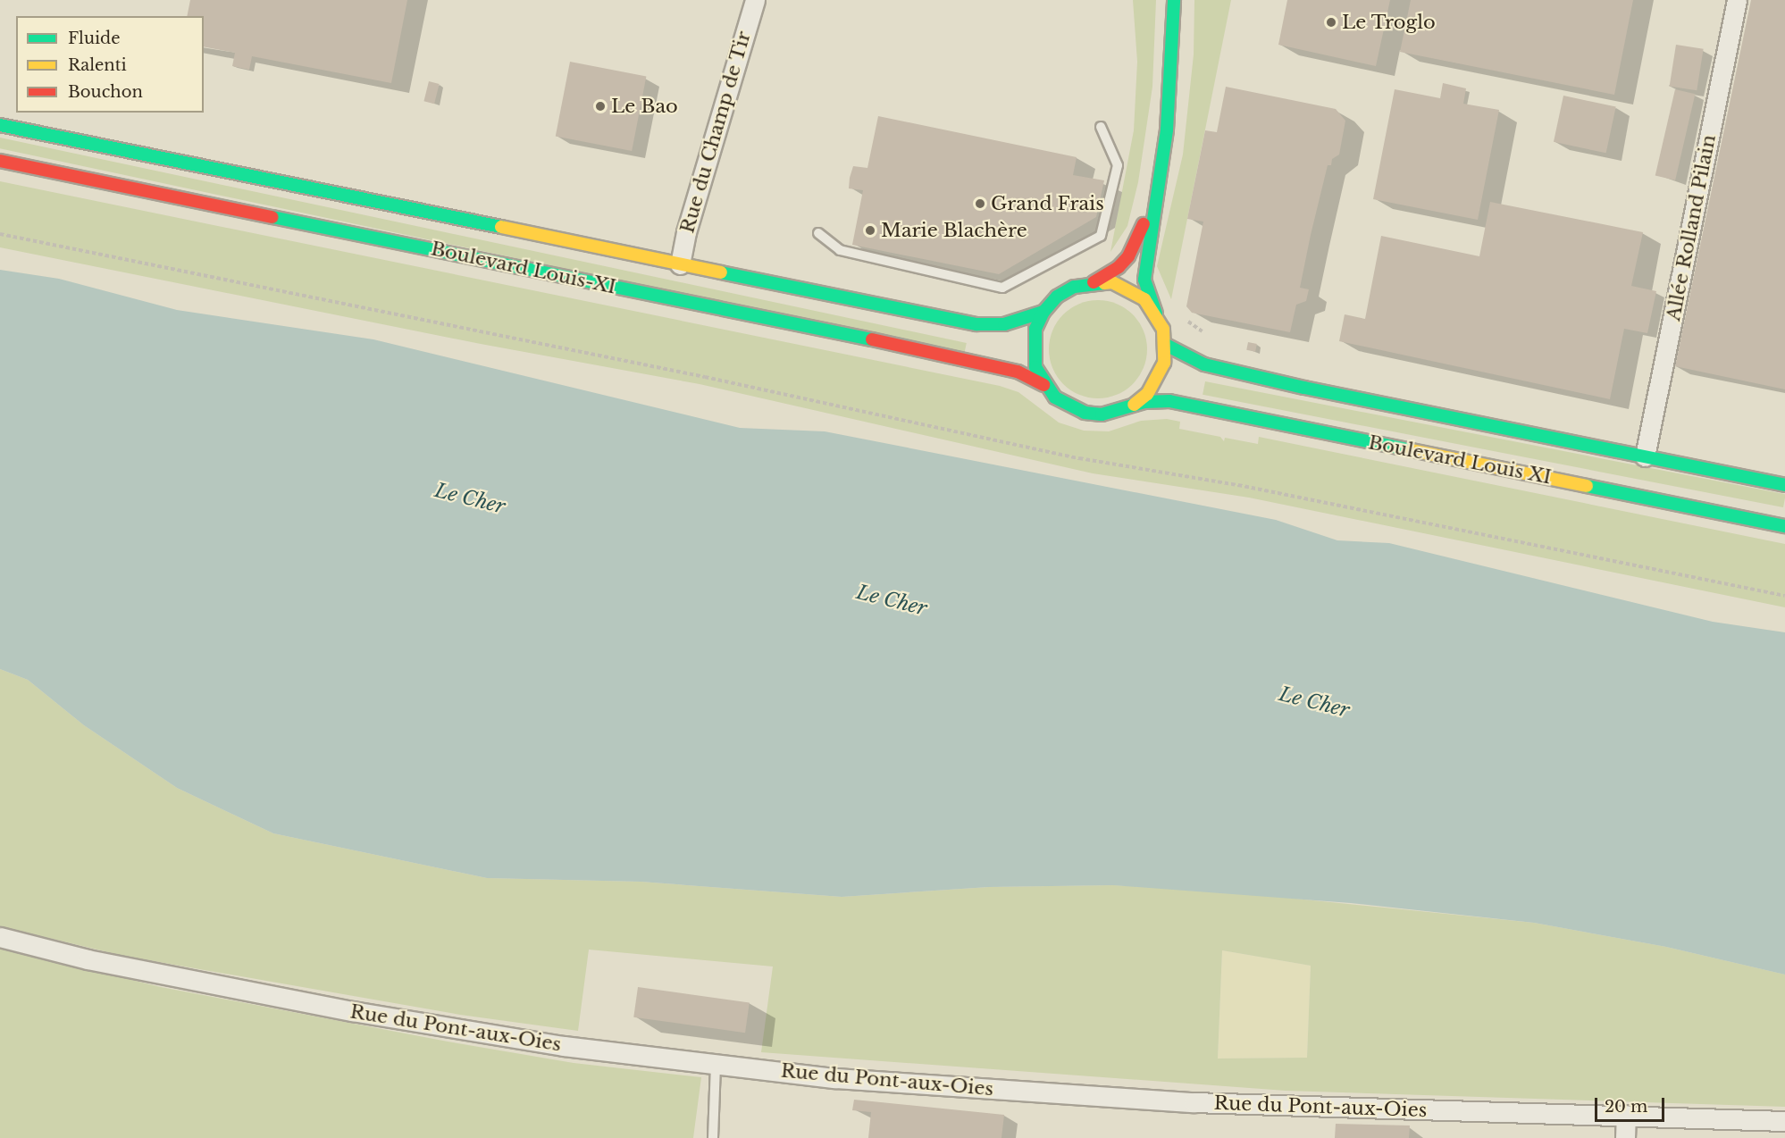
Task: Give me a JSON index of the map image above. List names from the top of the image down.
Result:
{
  "streets": {
    "main road": ["Boulevard Louis-XI", "Boulevard Louis XI"],
    "street": ["Rue du Champ de Tir", "Allée Rolland Pilain", "Rue du Pont-aux-Oies"]
  },
  "crossings": [
    ["Rue du Champ de Tir", "Boulevard Louis-XI"],
    ["Boulevard Louis-XI", "Boulevard Louis XI"]
  ],
  "water": ["Le Cher"],
  "places": [
    "Le Troglo",
    "Le Bao",
    "Grand Frais",
    "Marie Blachère"
  ],
  "legend": ["Fluide", "Ralenti", "Bouchon"],
  "scale_bar": "20 m"
}
